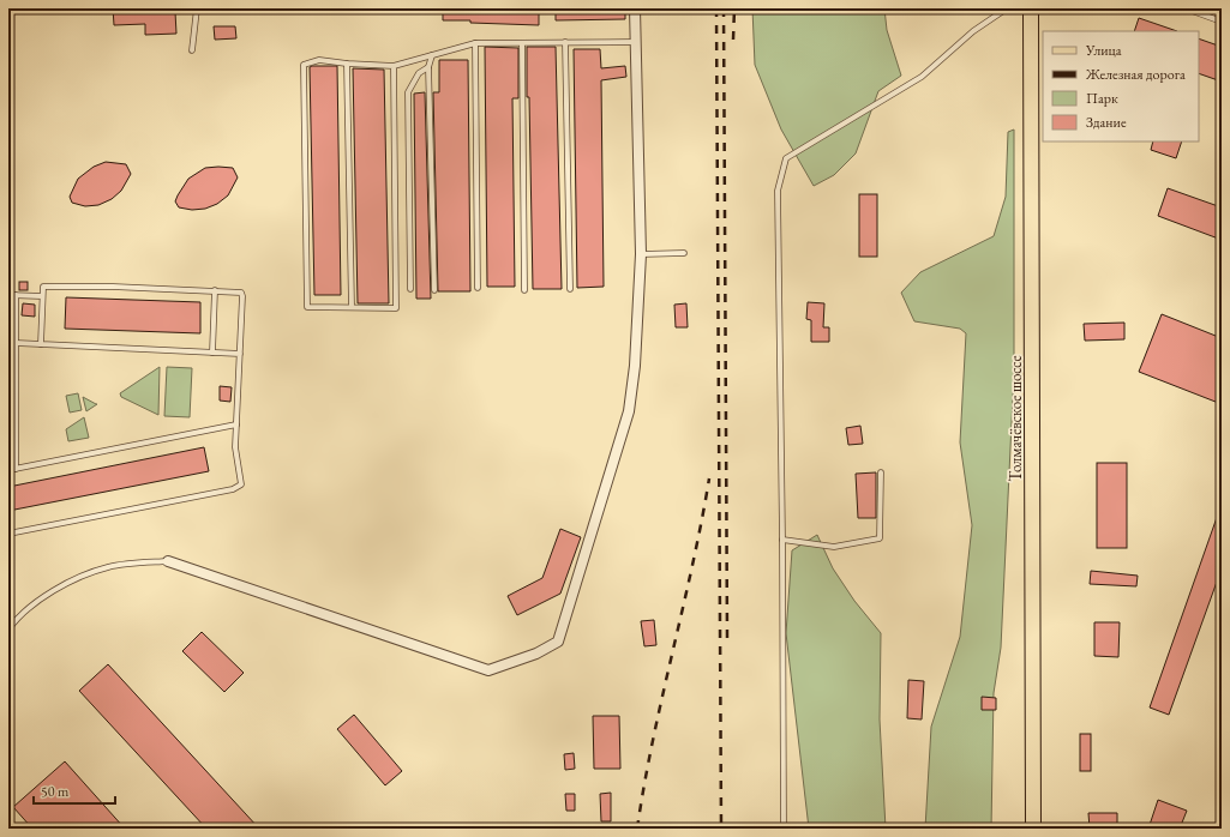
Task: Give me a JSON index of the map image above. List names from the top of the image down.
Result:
{
  "streets": {
    "main road": ["Толмачёвское шоссе"]
  },
  "legend": [
    "Улица",
    "Железная дорога",
    "Парк",
    "Здание"
  ],
  "scale_bar": "50 m"
}
